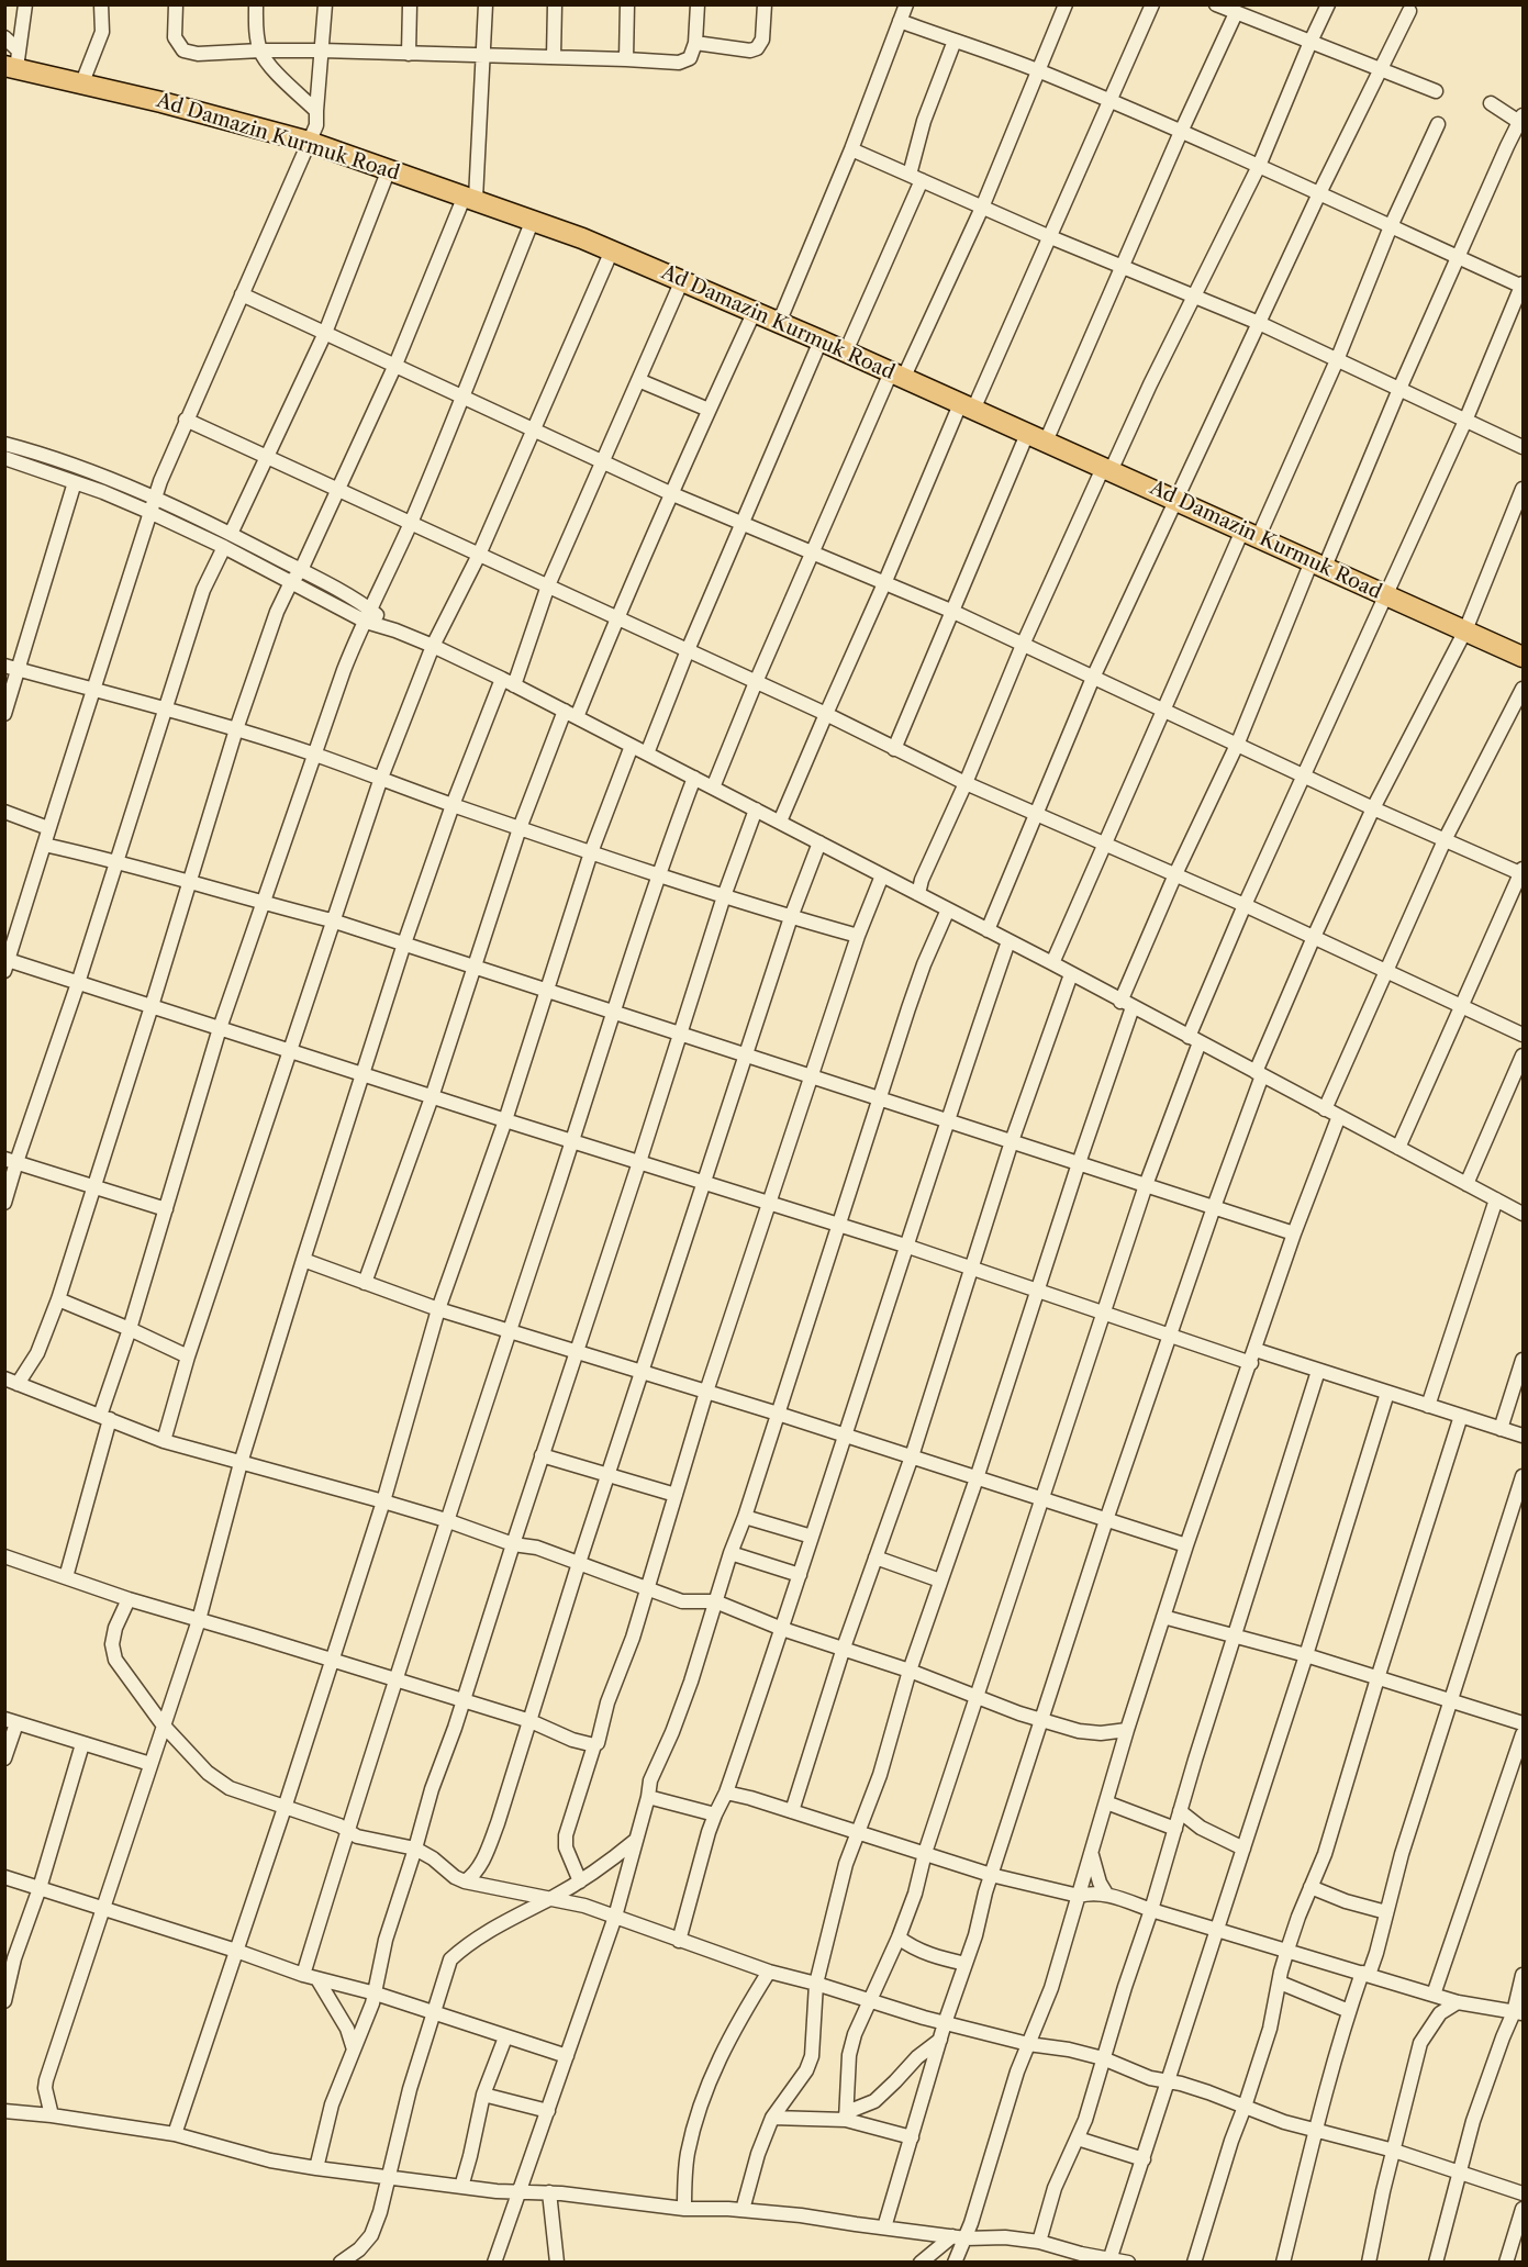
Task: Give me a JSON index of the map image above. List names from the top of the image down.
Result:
{
  "streets": {
    "highway": ["Ad Damazin Kurmuk Road"]
  }
}
